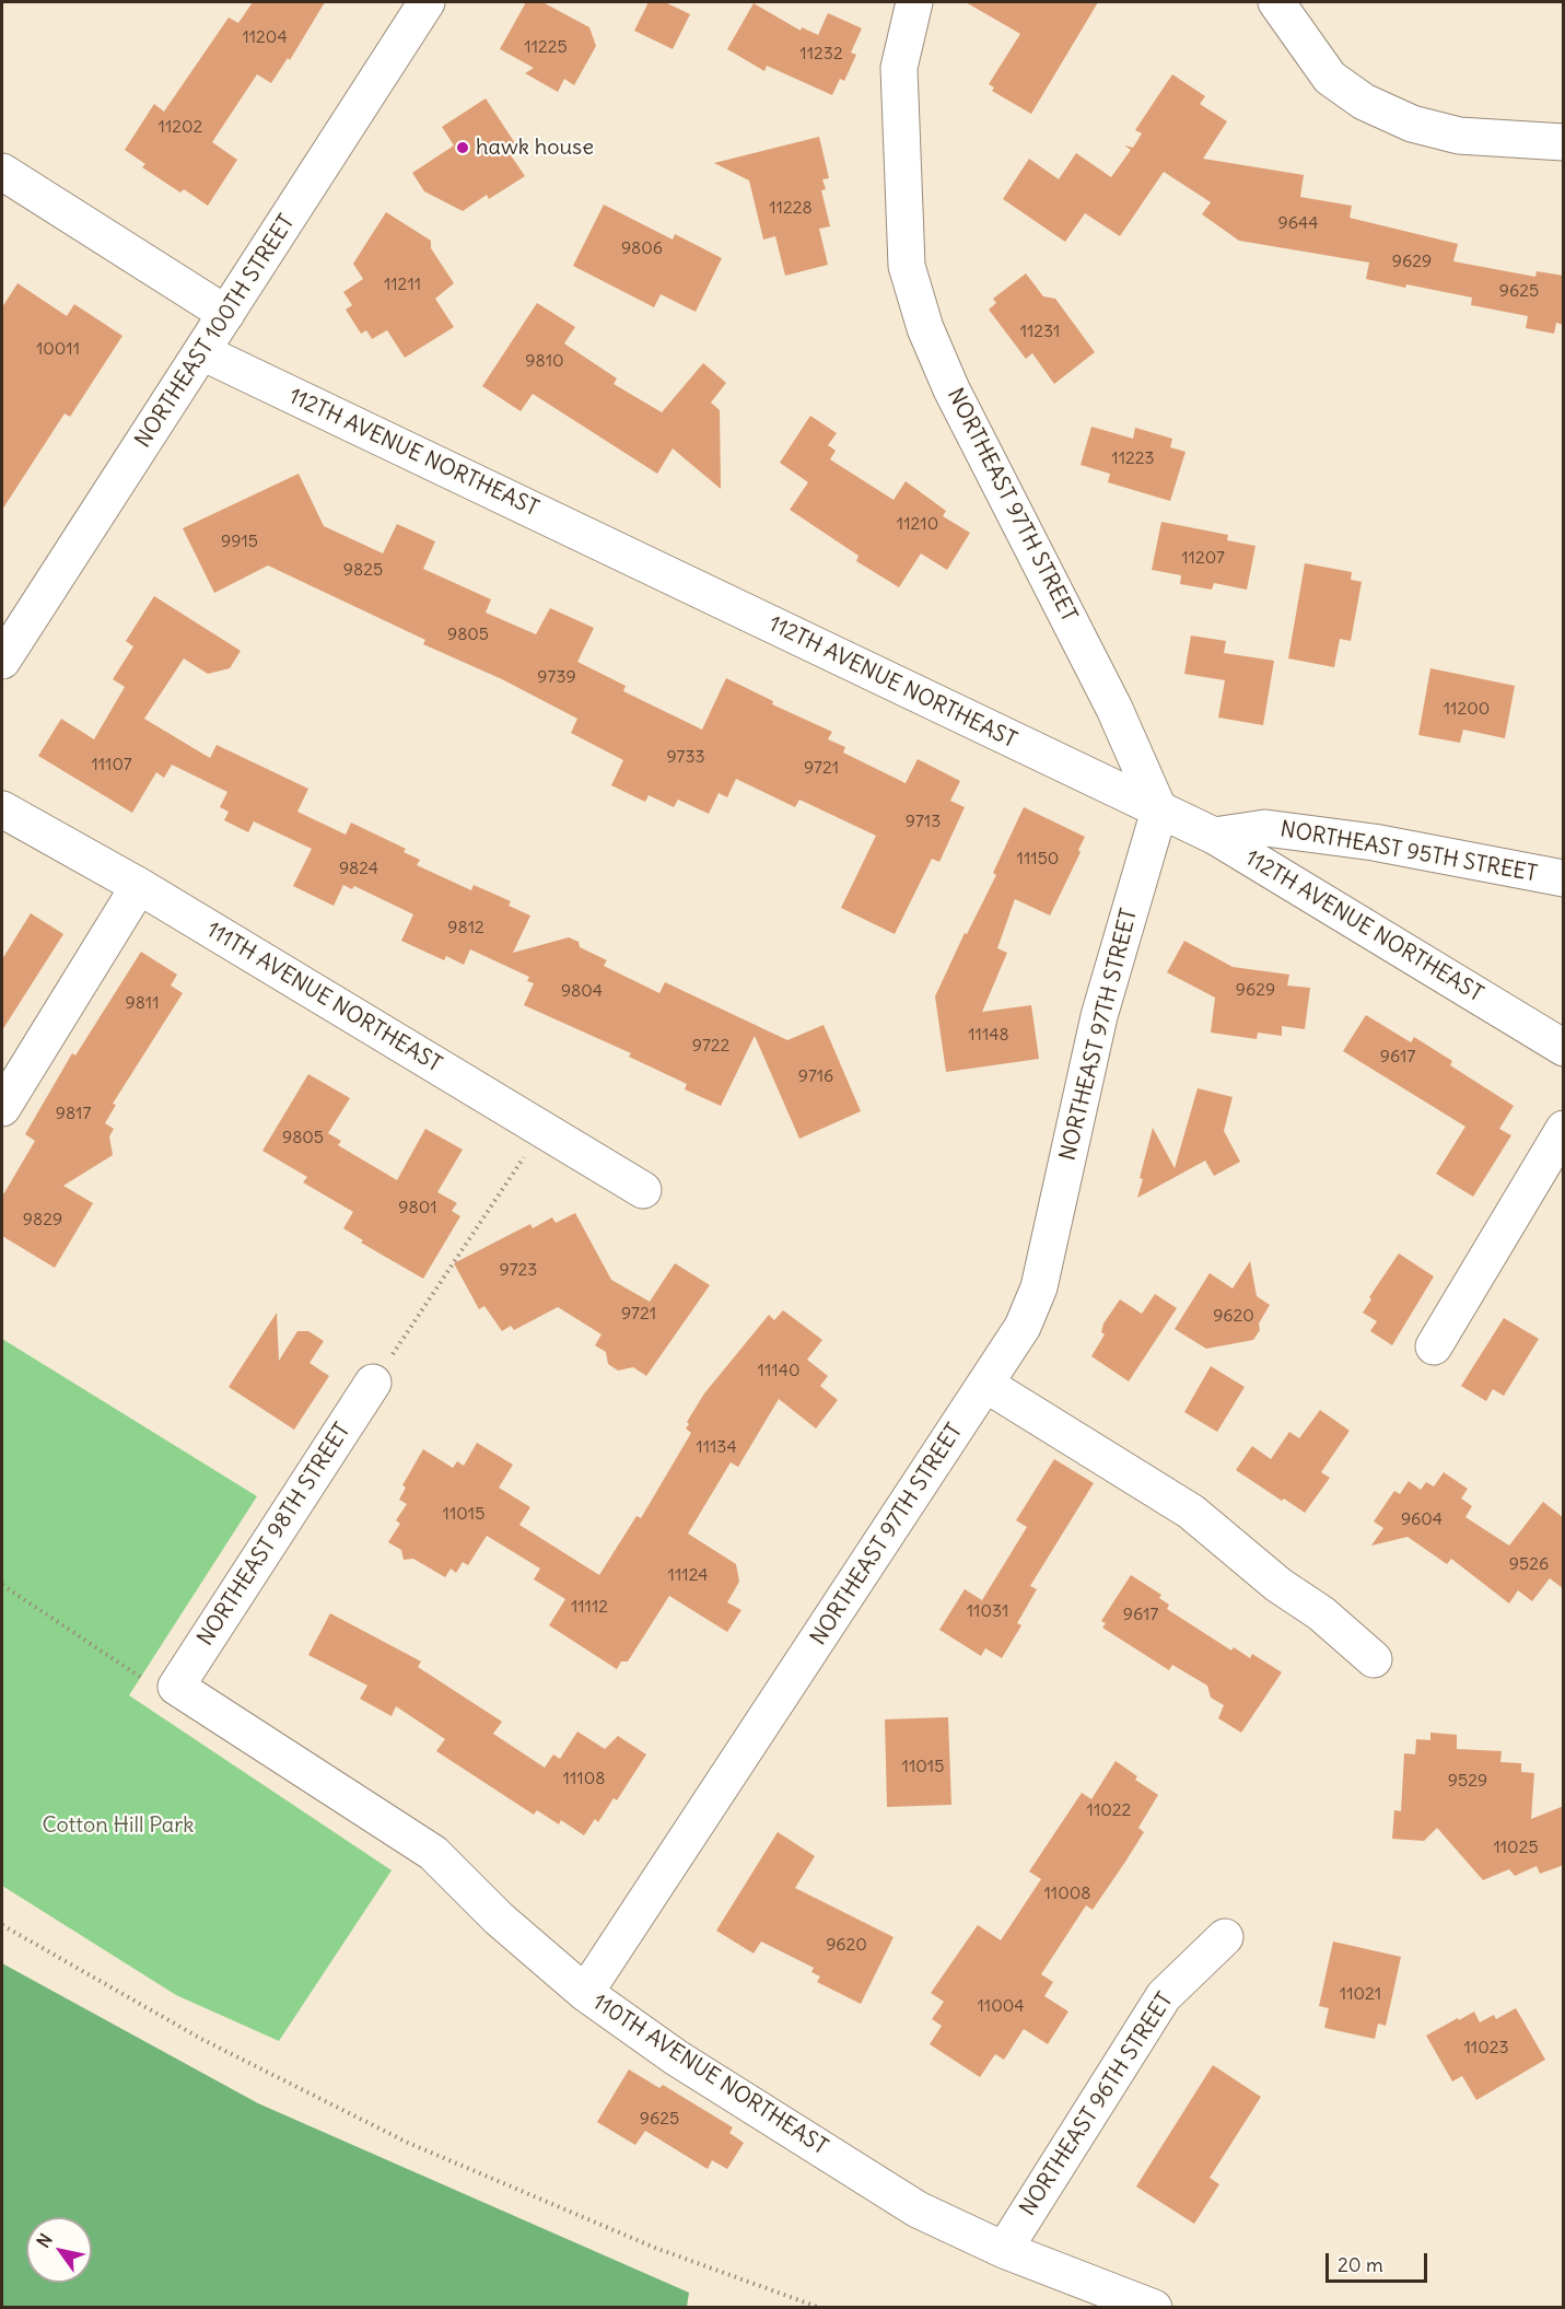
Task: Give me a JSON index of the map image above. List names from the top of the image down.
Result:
{
  "streets": {
    "street": [
      "NORTHEAST 100TH STREET",
      "112TH AVENUE NORTHEAST",
      "NORTHEAST 97TH STREET",
      "NORTHEAST 95TH STREET",
      "111TH AVENUE NORTHEAST",
      "NORTHEAST 98TH STREET",
      "110TH AVENUE NORTHEAST",
      "NORTHEAST 96TH STREET"
    ]
  },
  "crossings": [
    ["NORTHEAST 100TH STREET", "112TH AVENUE NORTHEAST"],
    ["112TH AVENUE NORTHEAST", "NORTHEAST 97TH STREET"],
    ["112TH AVENUE NORTHEAST", "NORTHEAST 95TH STREET"],
    ["NORTHEAST 97TH STREET", "110TH AVENUE NORTHEAST"],
    ["NORTHEAST 98TH STREET", "110TH AVENUE NORTHEAST"],
    ["110TH AVENUE NORTHEAST", "NORTHEAST 96TH STREET"]
  ],
  "parks": ["Cotton Hill Park"],
  "places": ["hawk house"],
  "house_numbers": [
    "11204",
    "11225",
    "11232",
    "11202",
    "11228",
    "9644",
    "9806",
    "9629",
    "11211",
    "9625",
    "11231",
    "10011",
    "9810",
    "11223",
    "11210",
    "9915",
    "11207",
    "9825",
    "9805",
    "9739",
    "11200",
    "9733",
    "11107",
    "9721",
    "9713",
    "11150",
    "9824",
    "9812",
    "9629",
    "9804",
    "9811",
    "11148",
    "9722",
    "9617",
    "9716",
    "9817",
    "9805",
    "9801",
    "9829",
    "9723",
    "9721",
    "9620",
    "11140",
    "11134",
    "11015",
    "9604",
    "9526",
    "11124",
    "11112",
    "11031",
    "9617",
    "11015",
    "11108",
    "9529",
    "11022",
    "11025",
    "11008",
    "9620",
    "11021",
    "11004",
    "11023",
    "9625"
  ],
  "scale_bar": "20 m",
  "north": "top left"
}
